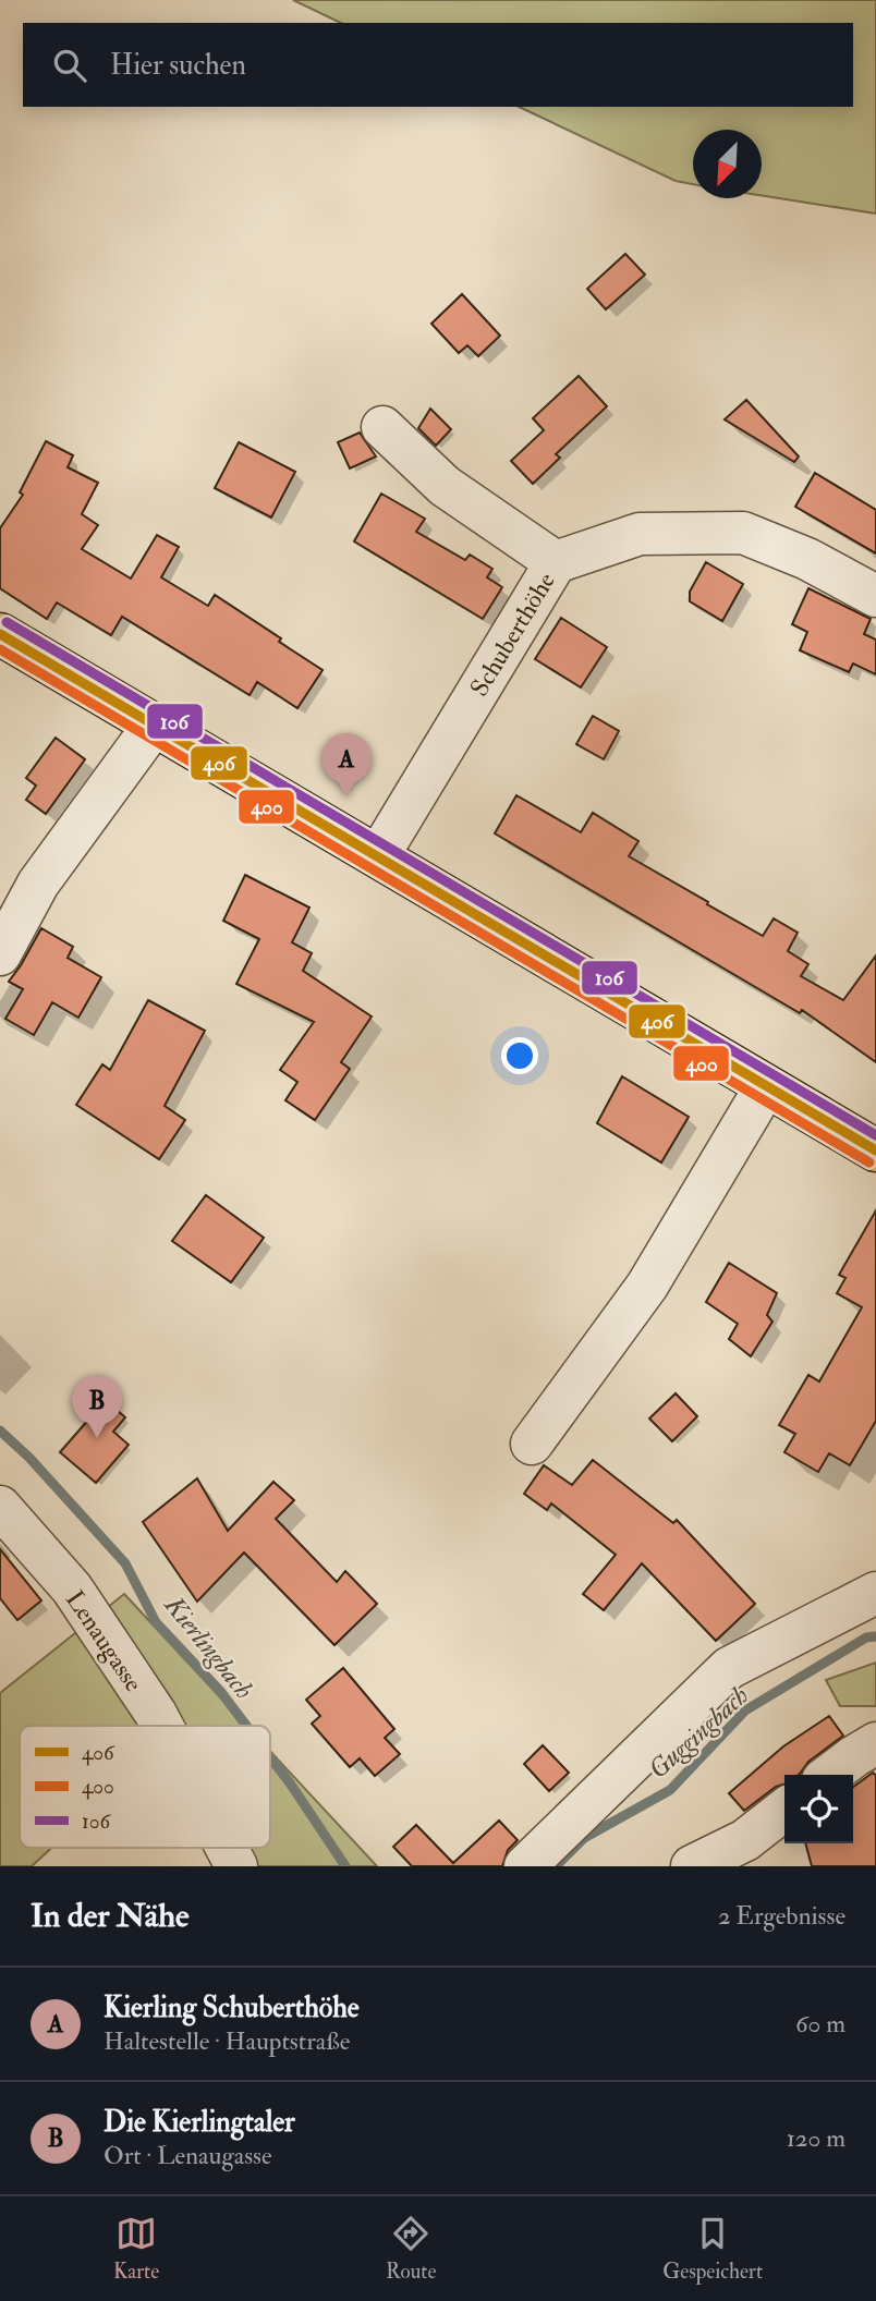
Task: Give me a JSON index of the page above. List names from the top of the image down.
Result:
{
  "streets": {
    "street": ["Schuberthöhe", "Lenaugasse"]
  },
  "water": ["Kierlingbach", "Guggingbach"],
  "lines": ["transit line 106", "transit line 406", "transit line 400"],
  "legend": ["406", "400", "106"],
  "north": "bottom left",
  "page": {
    "search": "Hier suchen",
    "pins": ["A", "B"],
    "heading": ["In der Nähe", "2 Ergebnisse"],
    "list": [
      {
        "mark": "A",
        "name": "Kierling Schuberthöhe",
        "note": "Haltestelle · Hauptstraße",
        "value": "60 m"
      },
      {
        "mark": "B",
        "name": "Die Kierlingtaler",
        "note": "Ort · Lenaugasse",
        "value": "120 m"
      }
    ],
    "nav": ["Karte", "Route", "Gespeichert"]
  }
}
